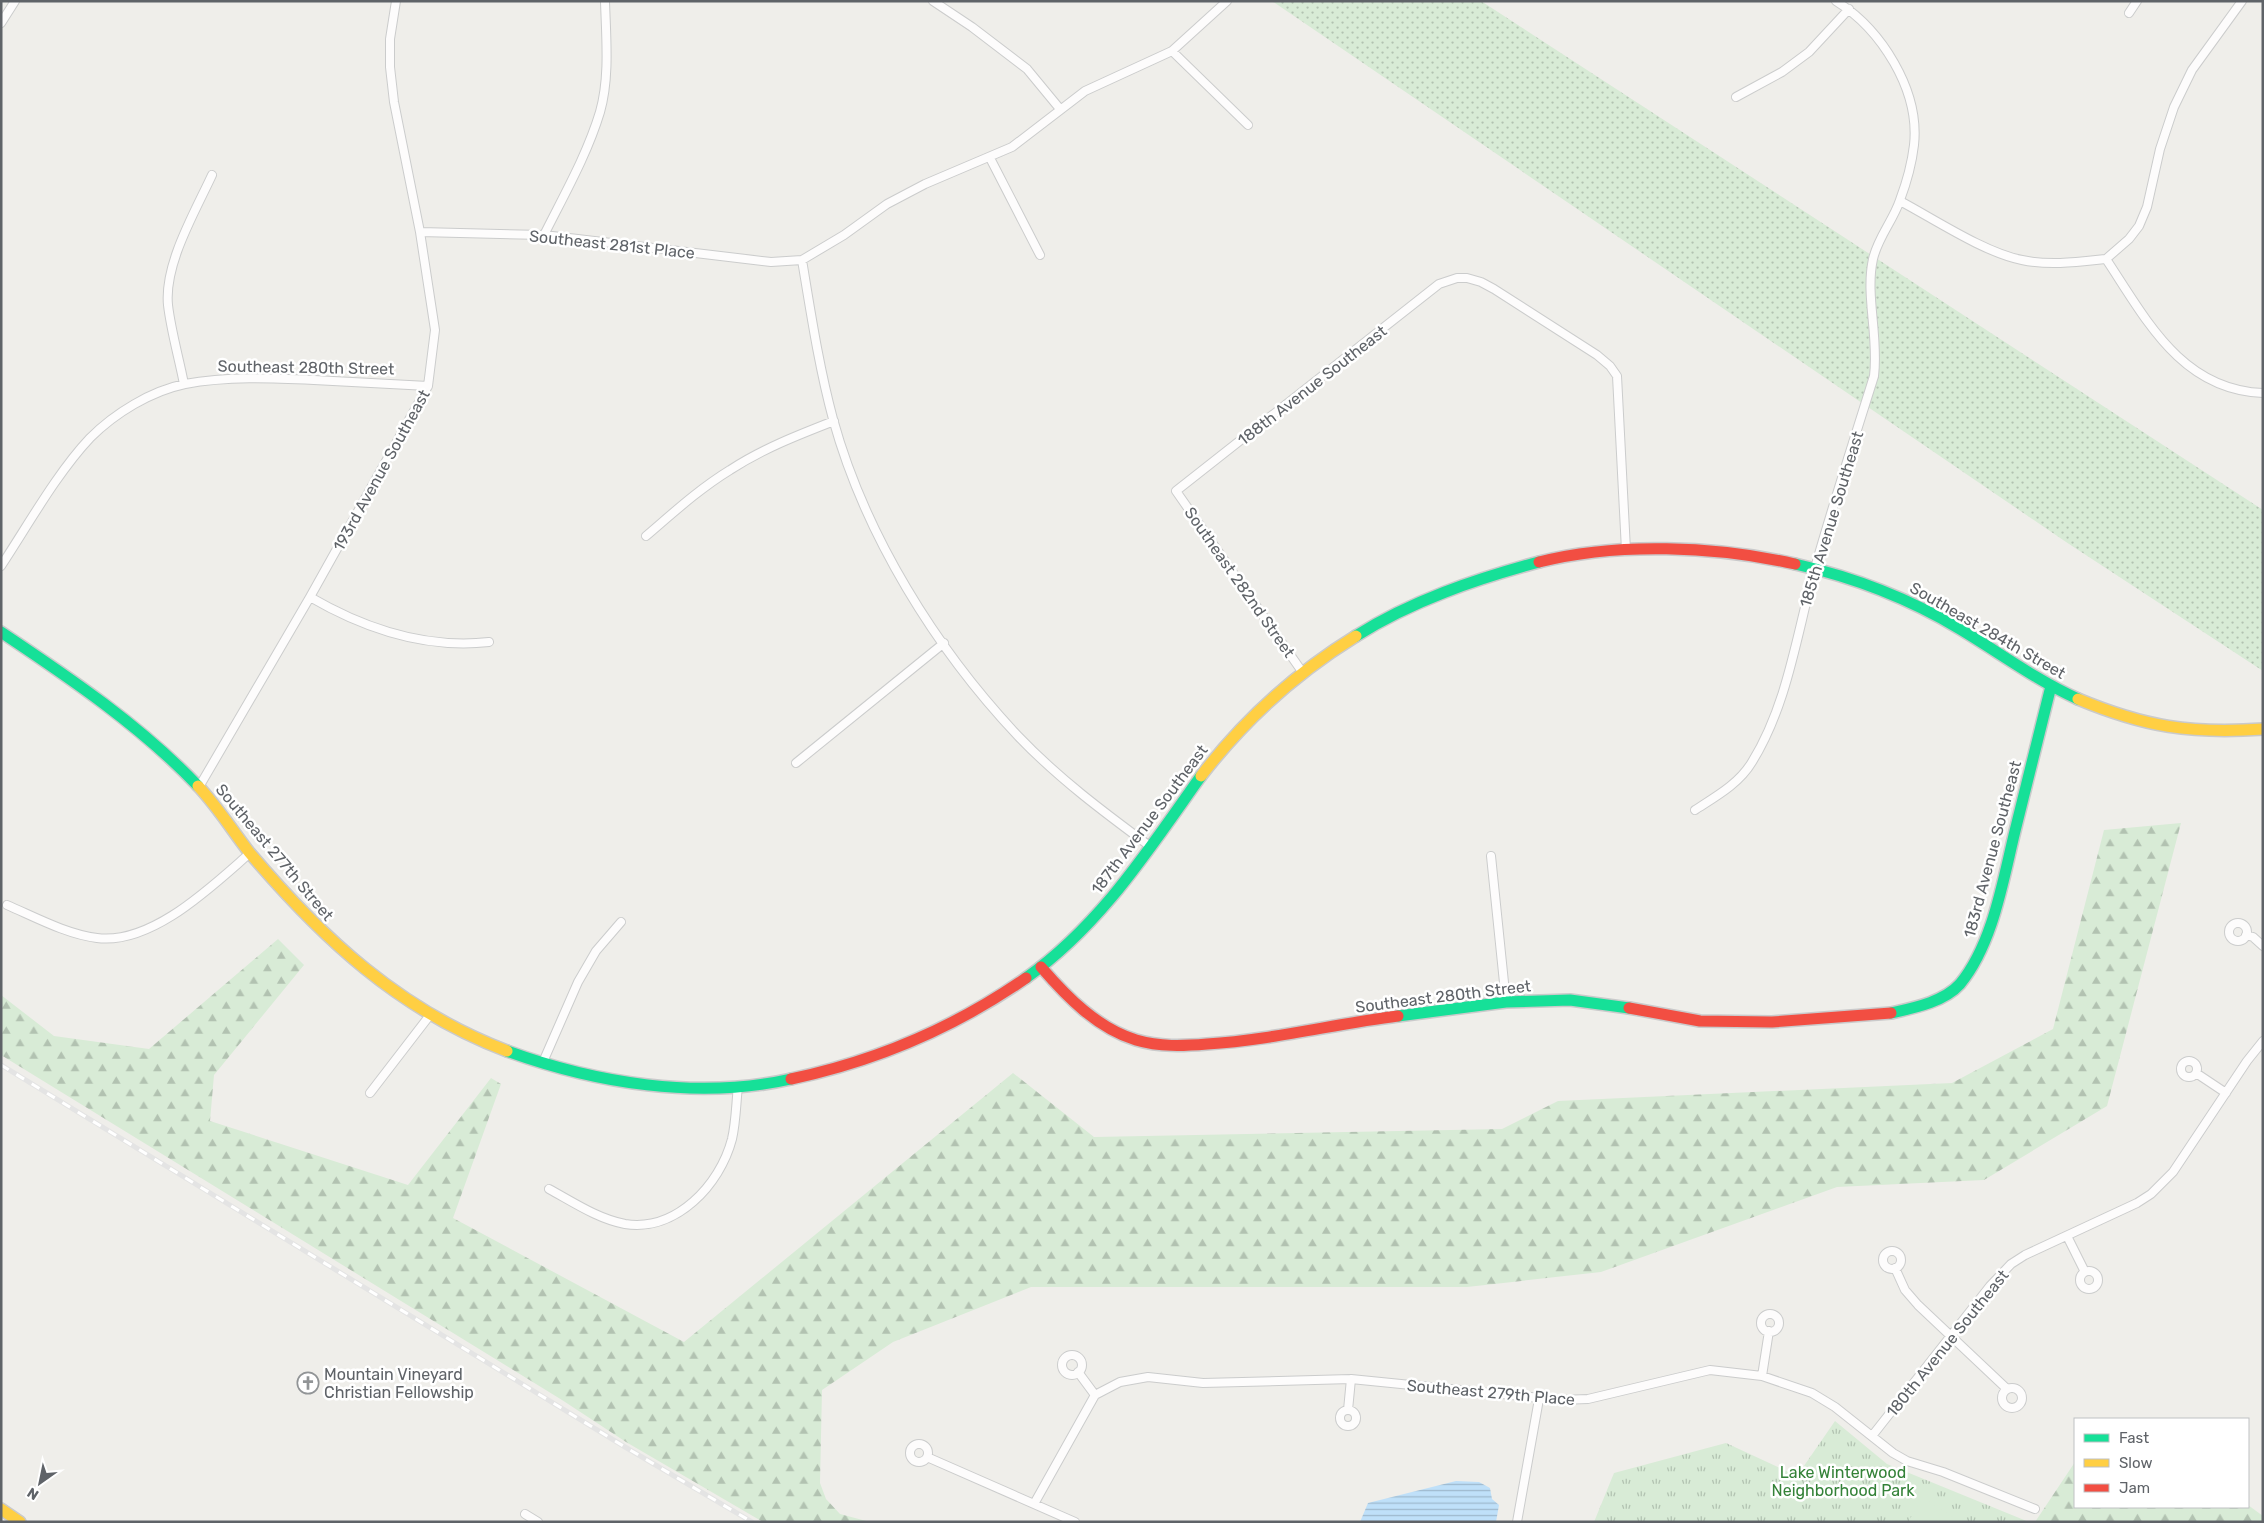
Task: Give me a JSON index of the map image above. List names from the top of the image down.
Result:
{
  "streets": {
    "street": [
      "Southeast 281st Place",
      "Southeast 280th Street",
      "188th Avenue Southeast",
      "193rd Avenue Southeast",
      "185th Avenue Southeast",
      "Southeast 282nd Street",
      "Southeast 284th Street",
      "187th Avenue Southeast",
      "183rd Avenue Southeast",
      "Southeast 277th Street",
      "180th Avenue Southeast",
      "Southeast 279th Place"
    ]
  },
  "crossings": [
    ["Southeast 281st Place", "193rd Avenue Southeast"],
    ["Southeast 280th Street", "193rd Avenue Southeast"],
    ["Southeast 280th Street", "187th Avenue Southeast"],
    ["Southeast 280th Street", "183rd Avenue Southeast"],
    ["188th Avenue Southeast", "Southeast 282nd Street"],
    ["188th Avenue Southeast", "Southeast 284th Street"],
    ["188th Avenue Southeast", "187th Avenue Southeast"],
    ["193rd Avenue Southeast", "Southeast 277th Street"],
    ["185th Avenue Southeast", "Southeast 284th Street"],
    ["Southeast 282nd Street", "187th Avenue Southeast"],
    ["Southeast 284th Street", "187th Avenue Southeast"],
    ["Southeast 284th Street", "183rd Avenue Southeast"],
    ["187th Avenue Southeast", "Southeast 277th Street"],
    ["180th Avenue Southeast", "Southeast 279th Place"]
  ],
  "parks": ["Lake Winterwood Neighborhood Park"],
  "places": {
    "church": ["Mountain Vineyard Christian Fellowship"]
  },
  "legend": ["Fast", "Slow", "Jam"],
  "north": "bottom left"
}
